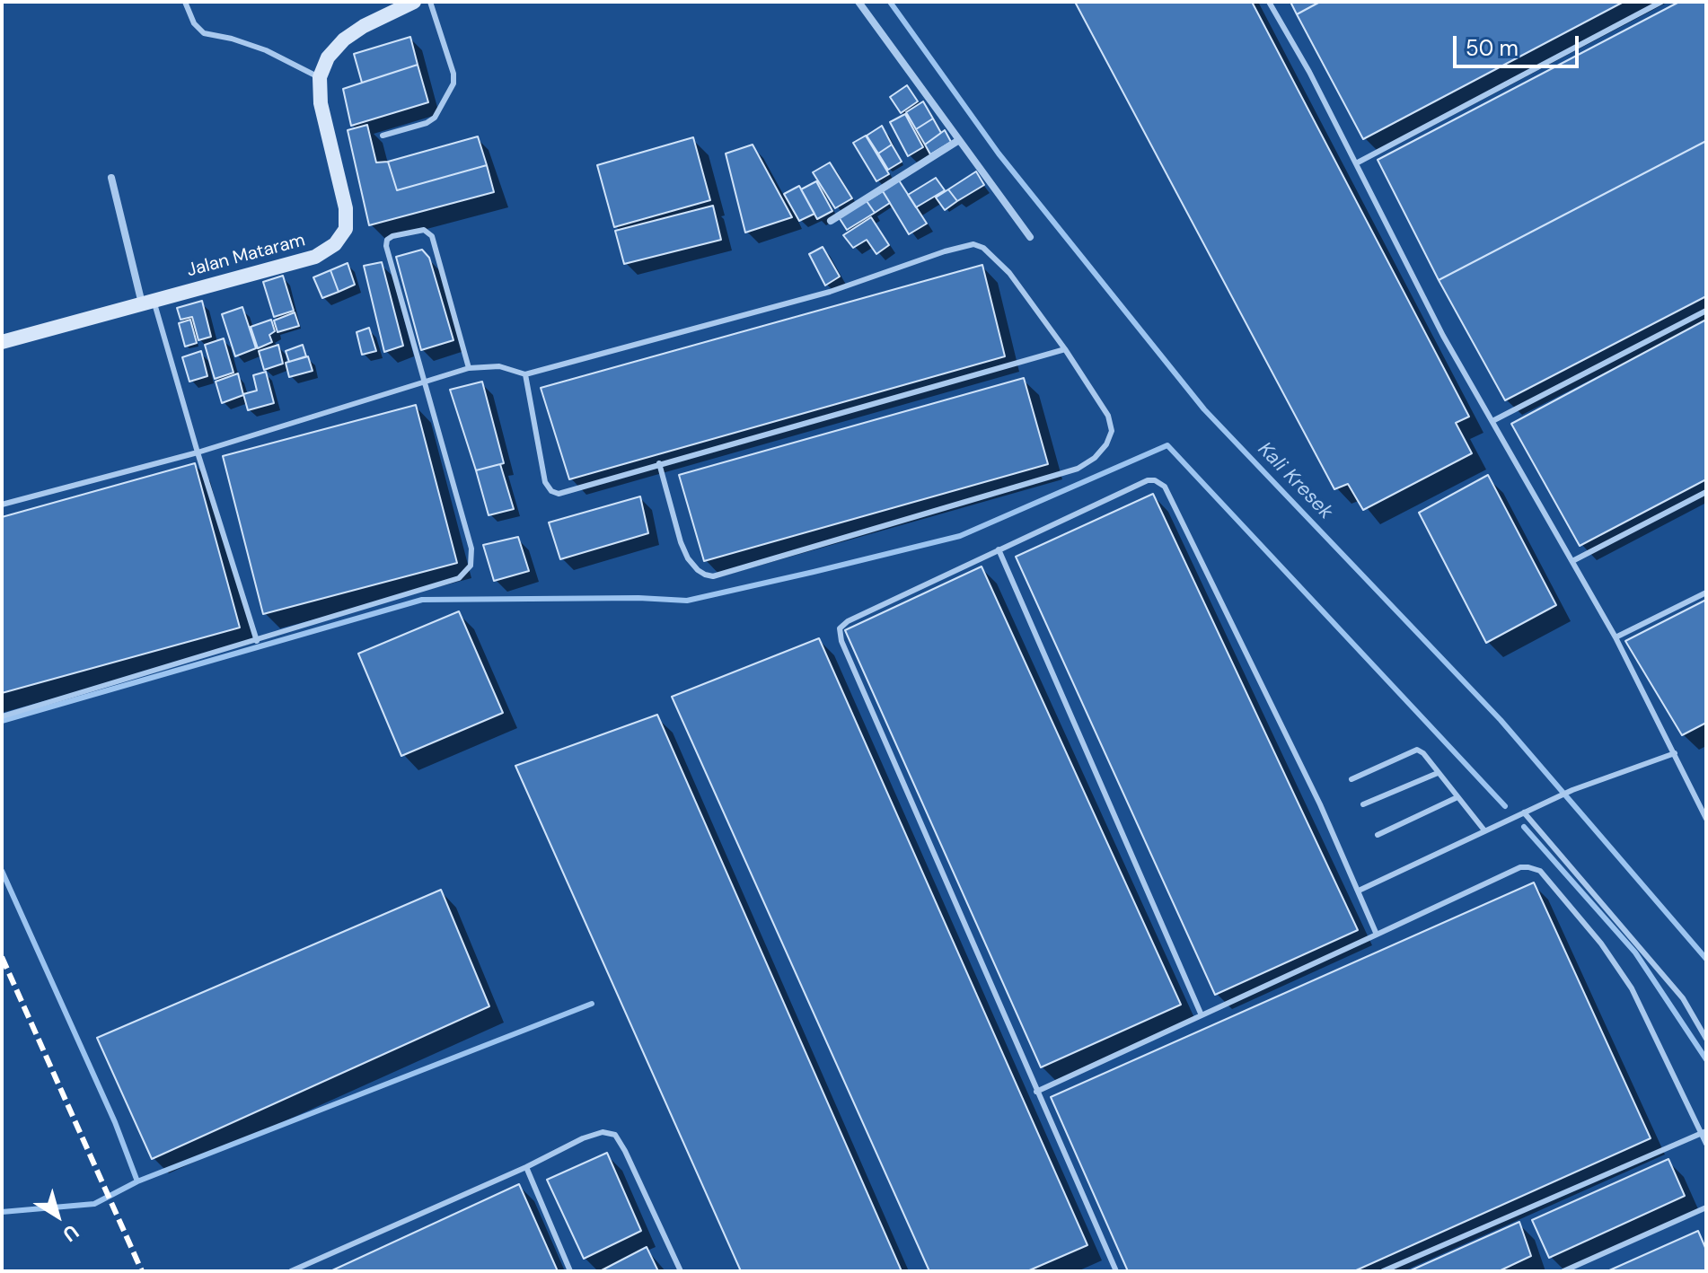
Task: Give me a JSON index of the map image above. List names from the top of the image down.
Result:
{
  "streets": {
    "main road": ["Jalan Mataram"]
  },
  "water": ["Kali Kresek"],
  "scale_bar": "50 m",
  "north": "bottom right"
}
